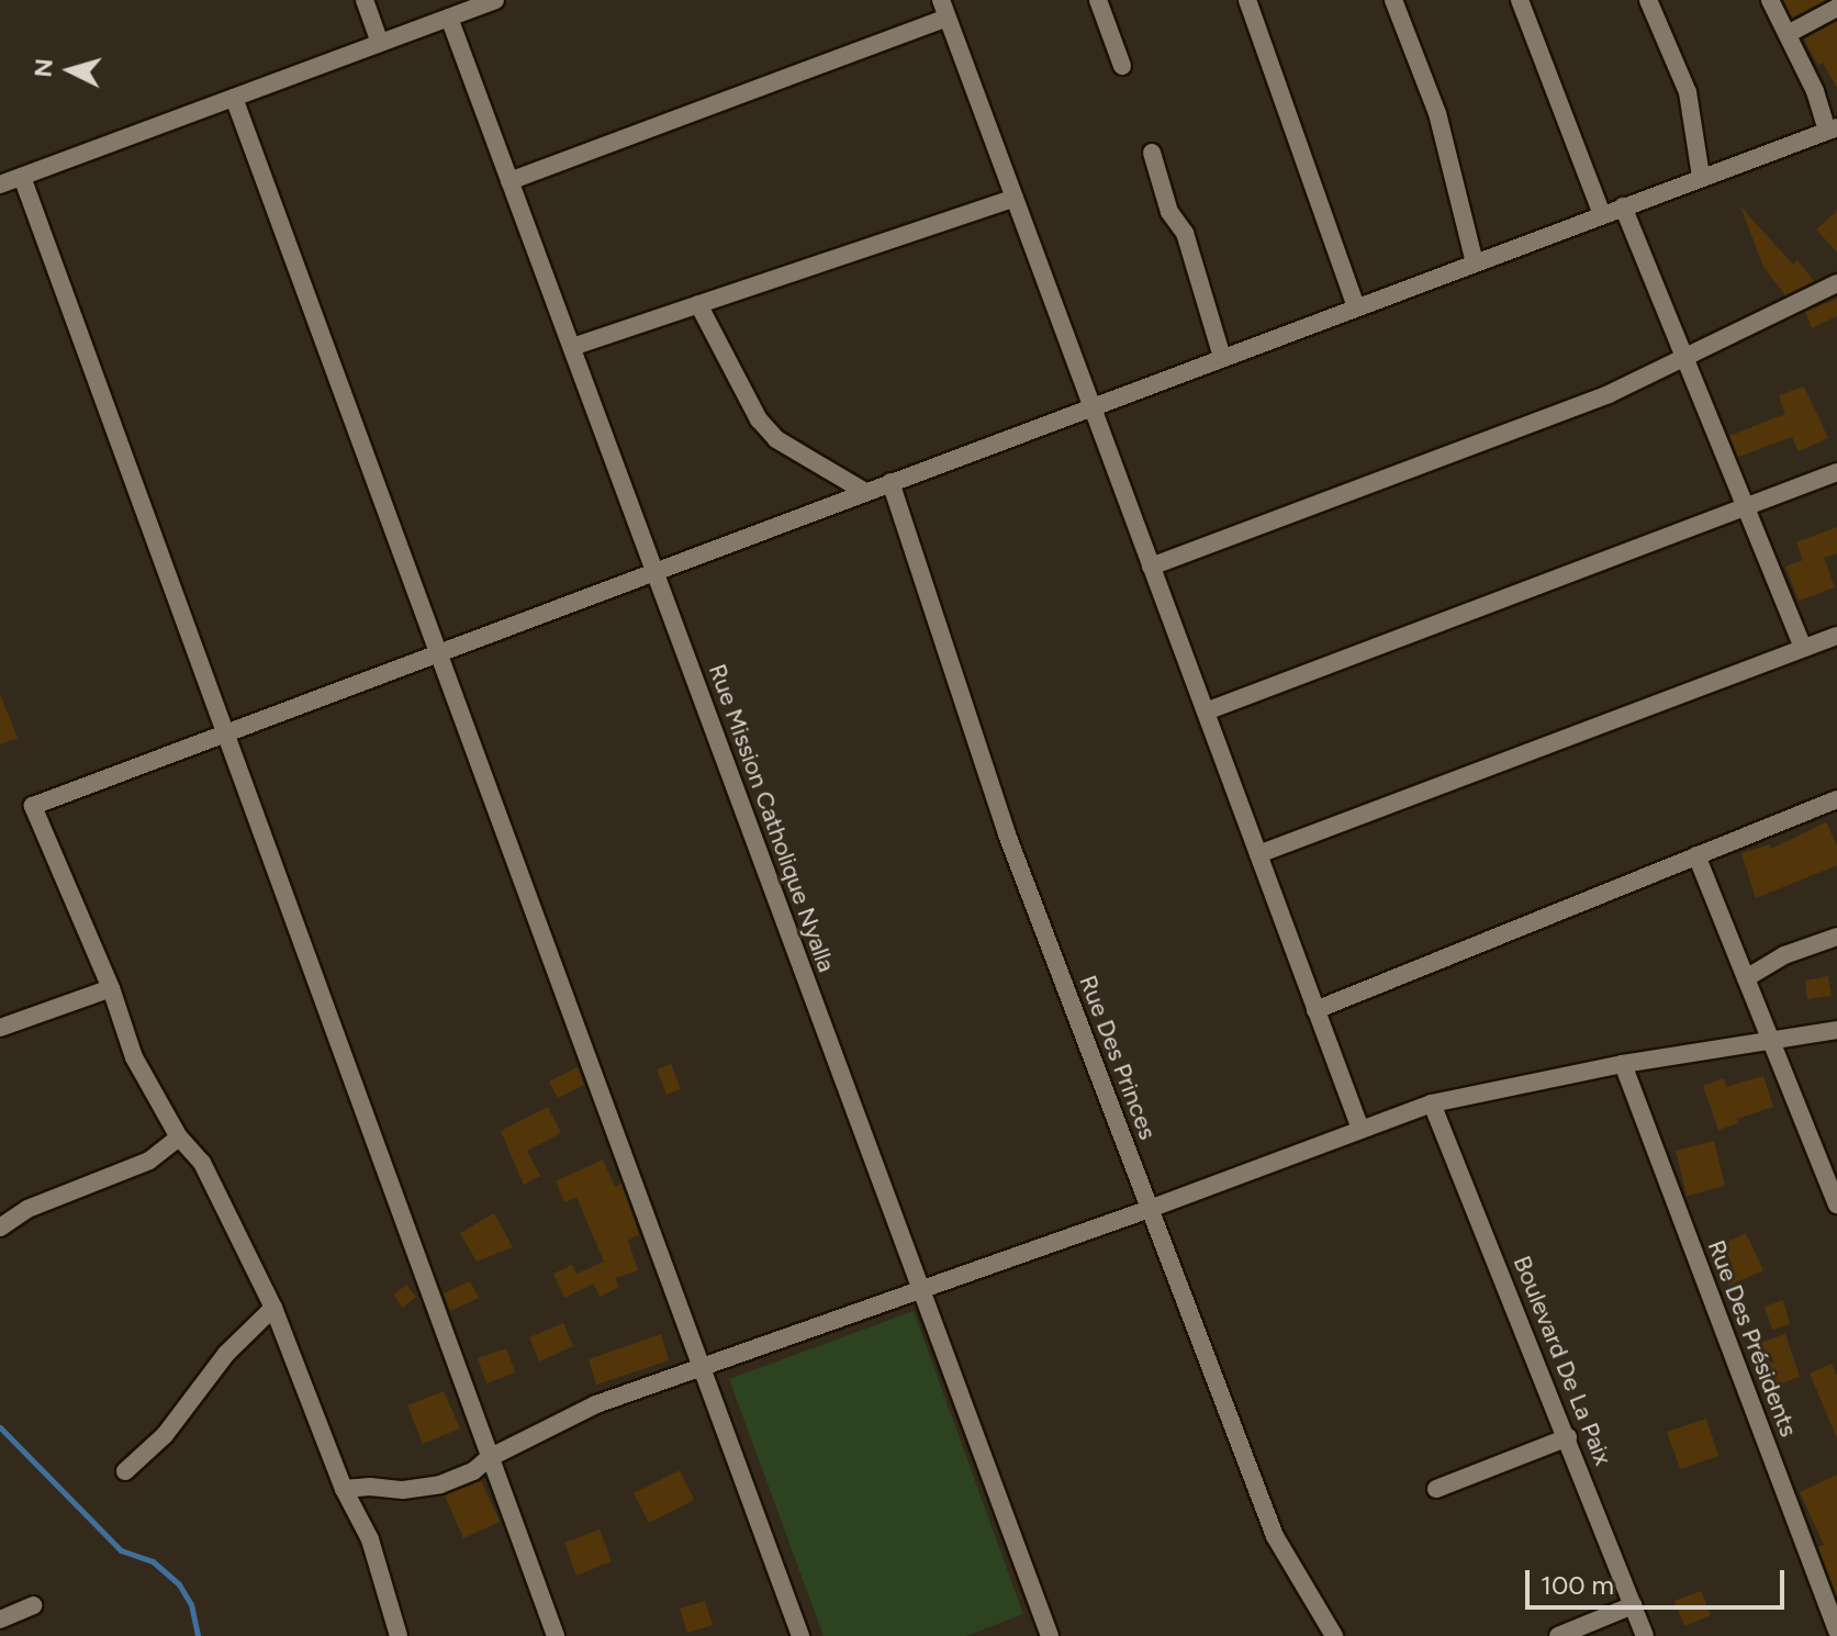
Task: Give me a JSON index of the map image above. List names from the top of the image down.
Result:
{
  "streets": {
    "street": [
      "Rue Mission Catholique Nyalla",
      "Rue Des Princes",
      "Rue Des Présidents",
      "Boulevard De La Paix"
    ]
  },
  "scale_bar": "100 m",
  "north": "left"
}
